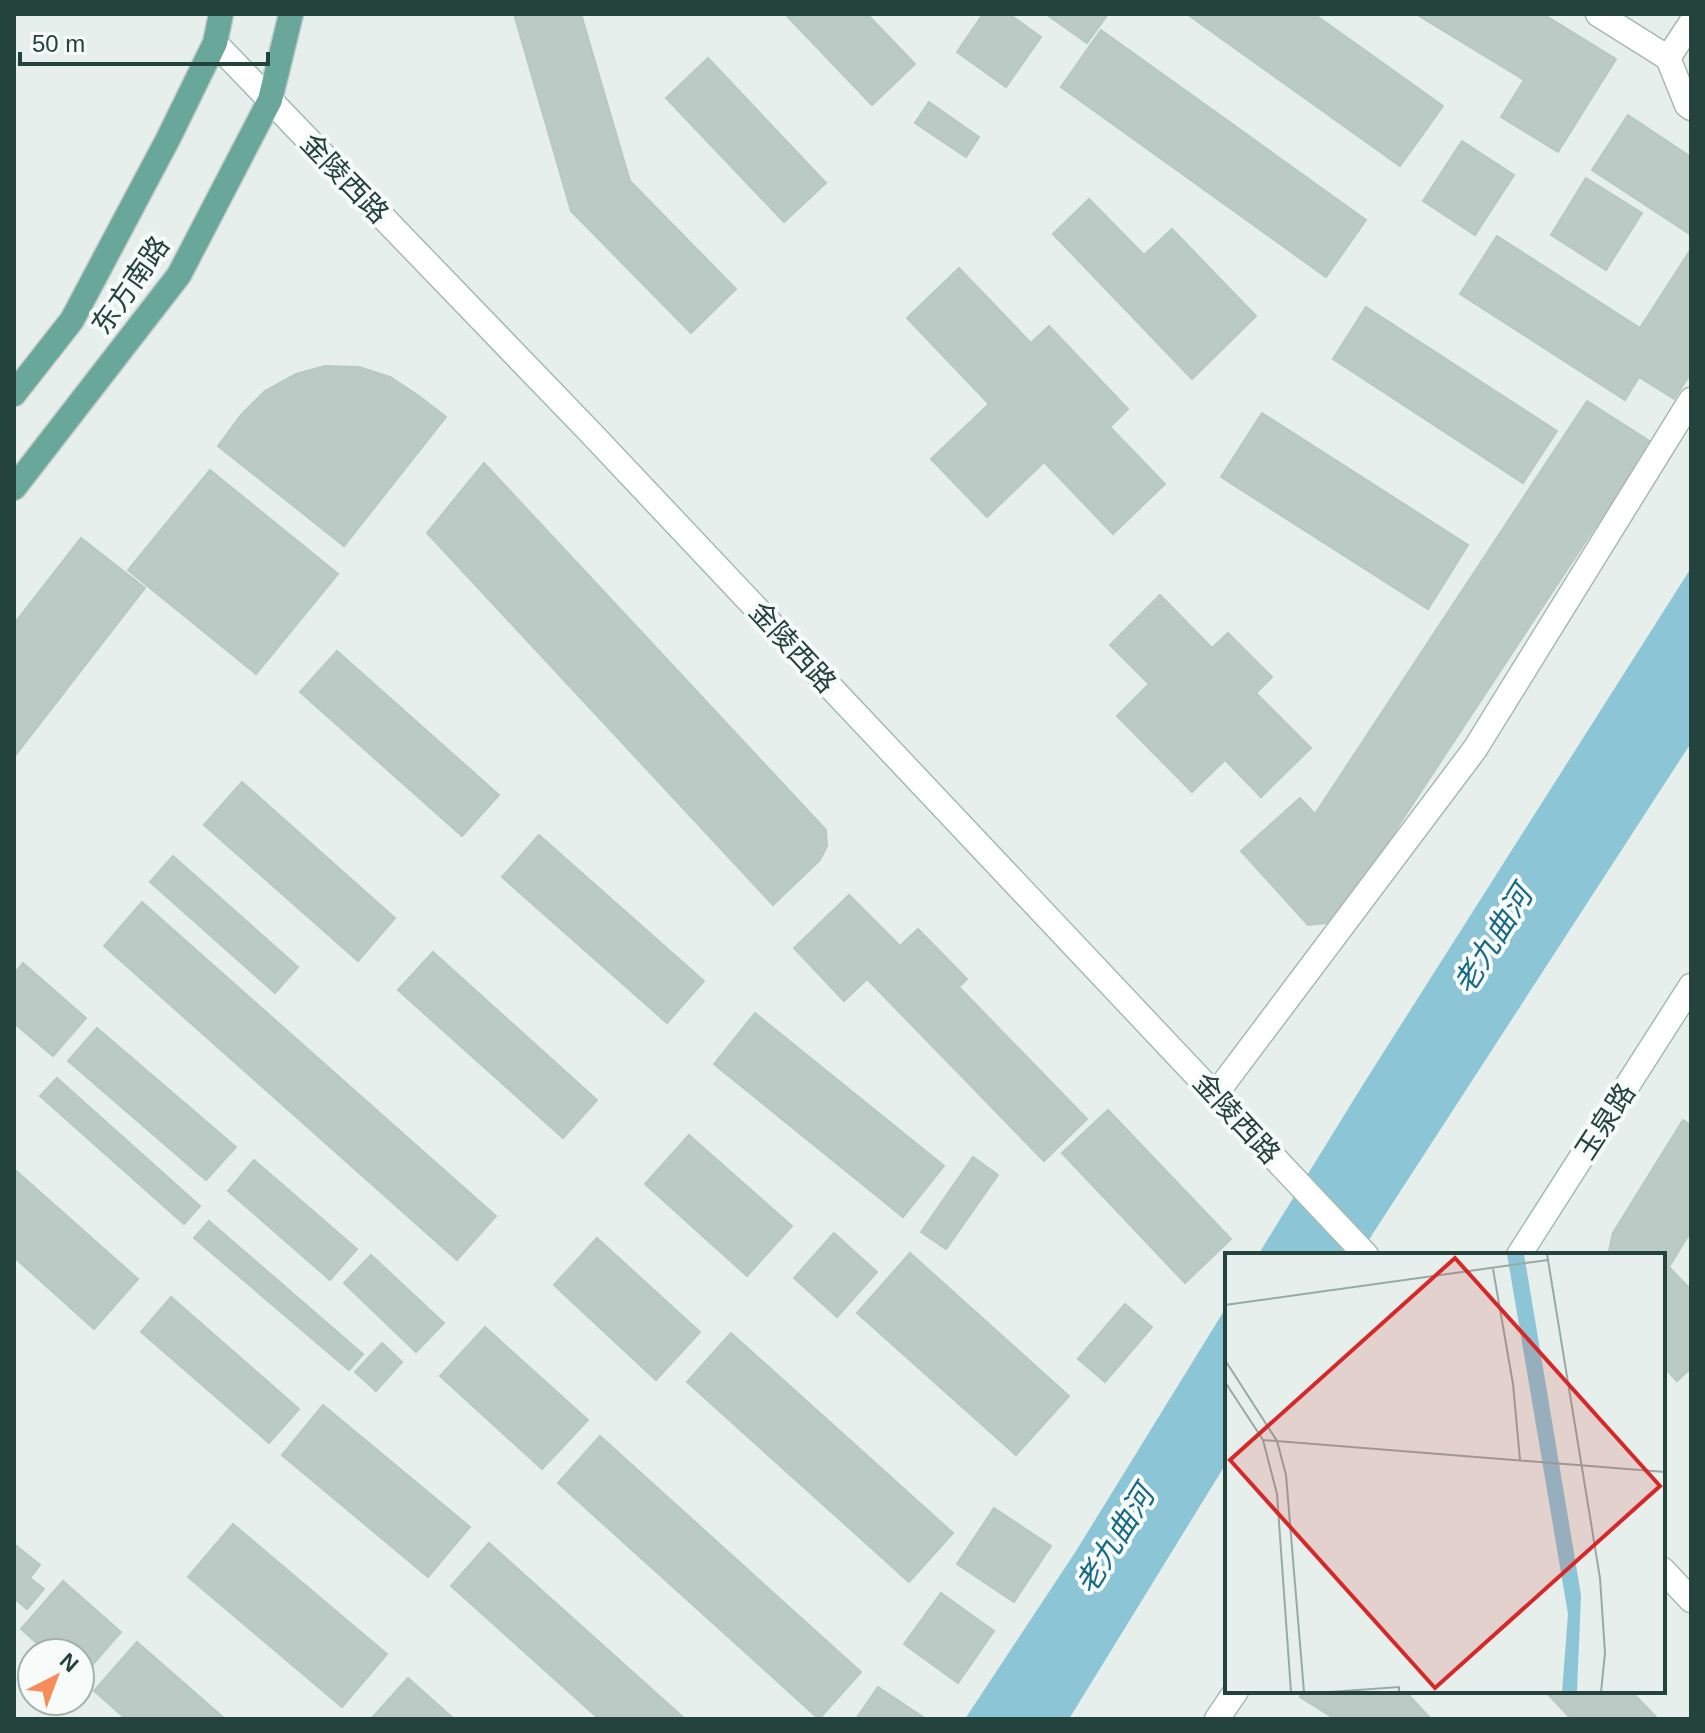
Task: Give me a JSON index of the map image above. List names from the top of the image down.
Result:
{
  "streets": {
    "main road": ["金陵西路", "东方南路", "玉泉路"]
  },
  "crossings": [
    ["金陵西路", "东方南路"]
  ],
  "water": ["老九曲河"],
  "scale_bar": "50 m",
  "north": "top right"
}
